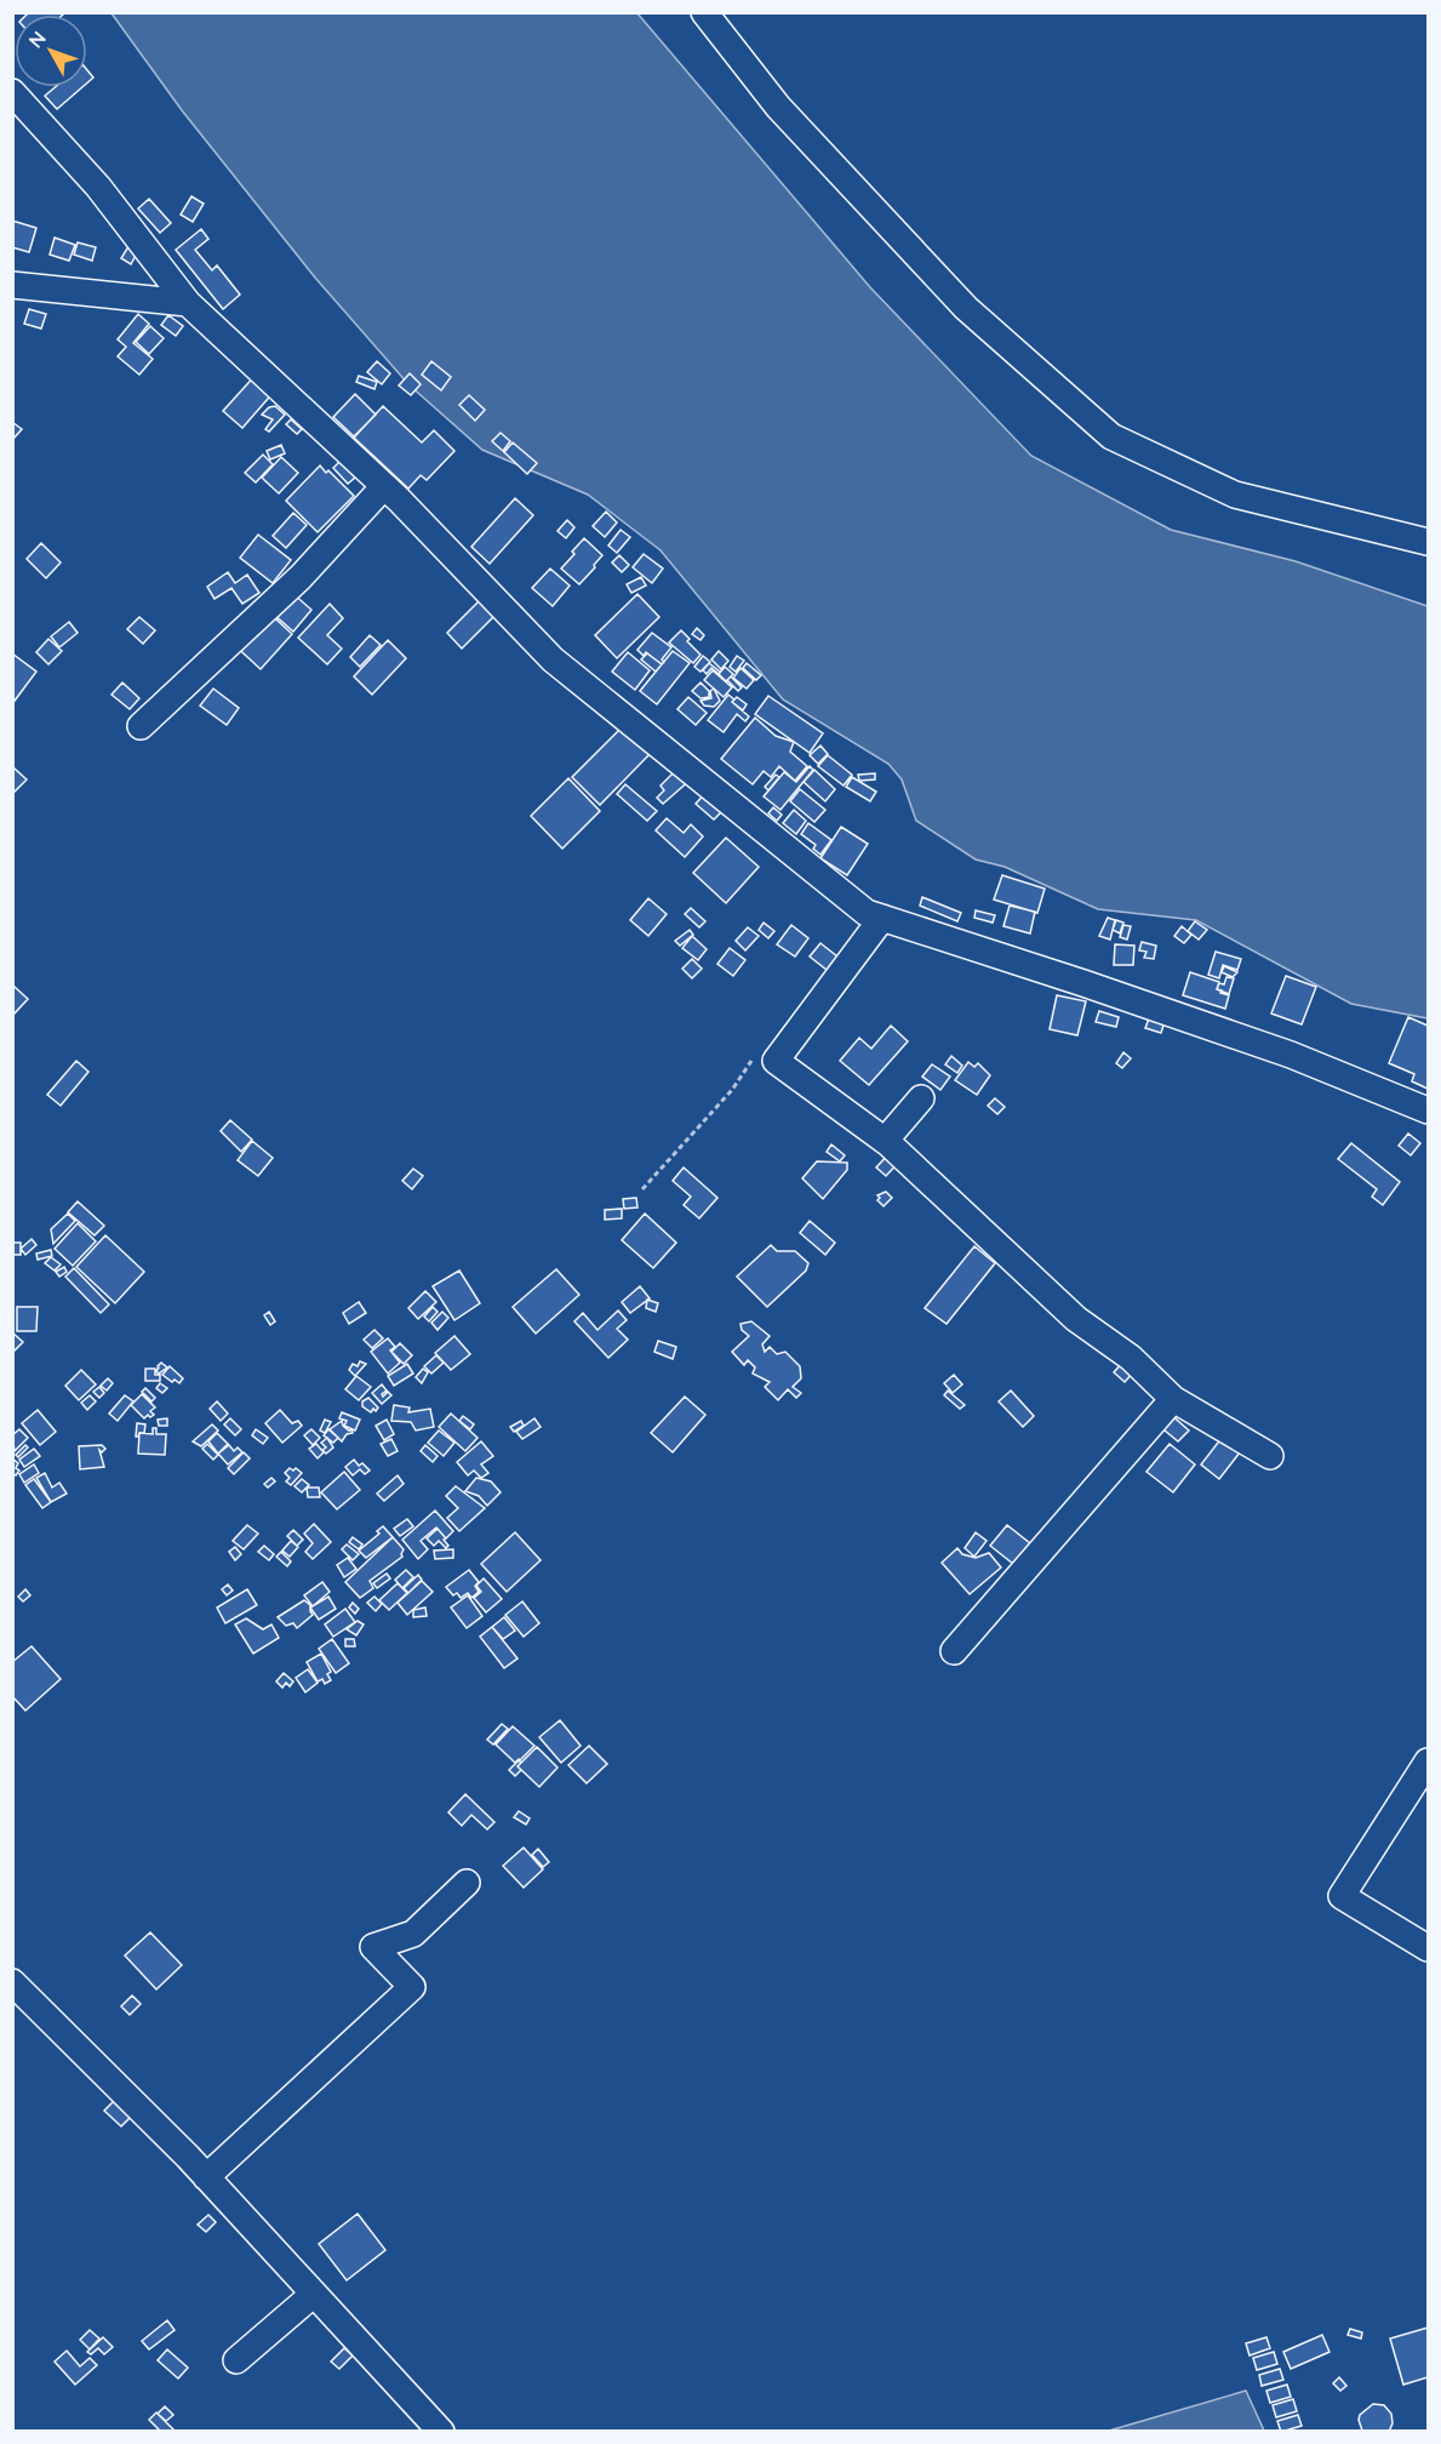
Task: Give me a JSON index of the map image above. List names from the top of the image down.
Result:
{
  "north": "top left"
}
